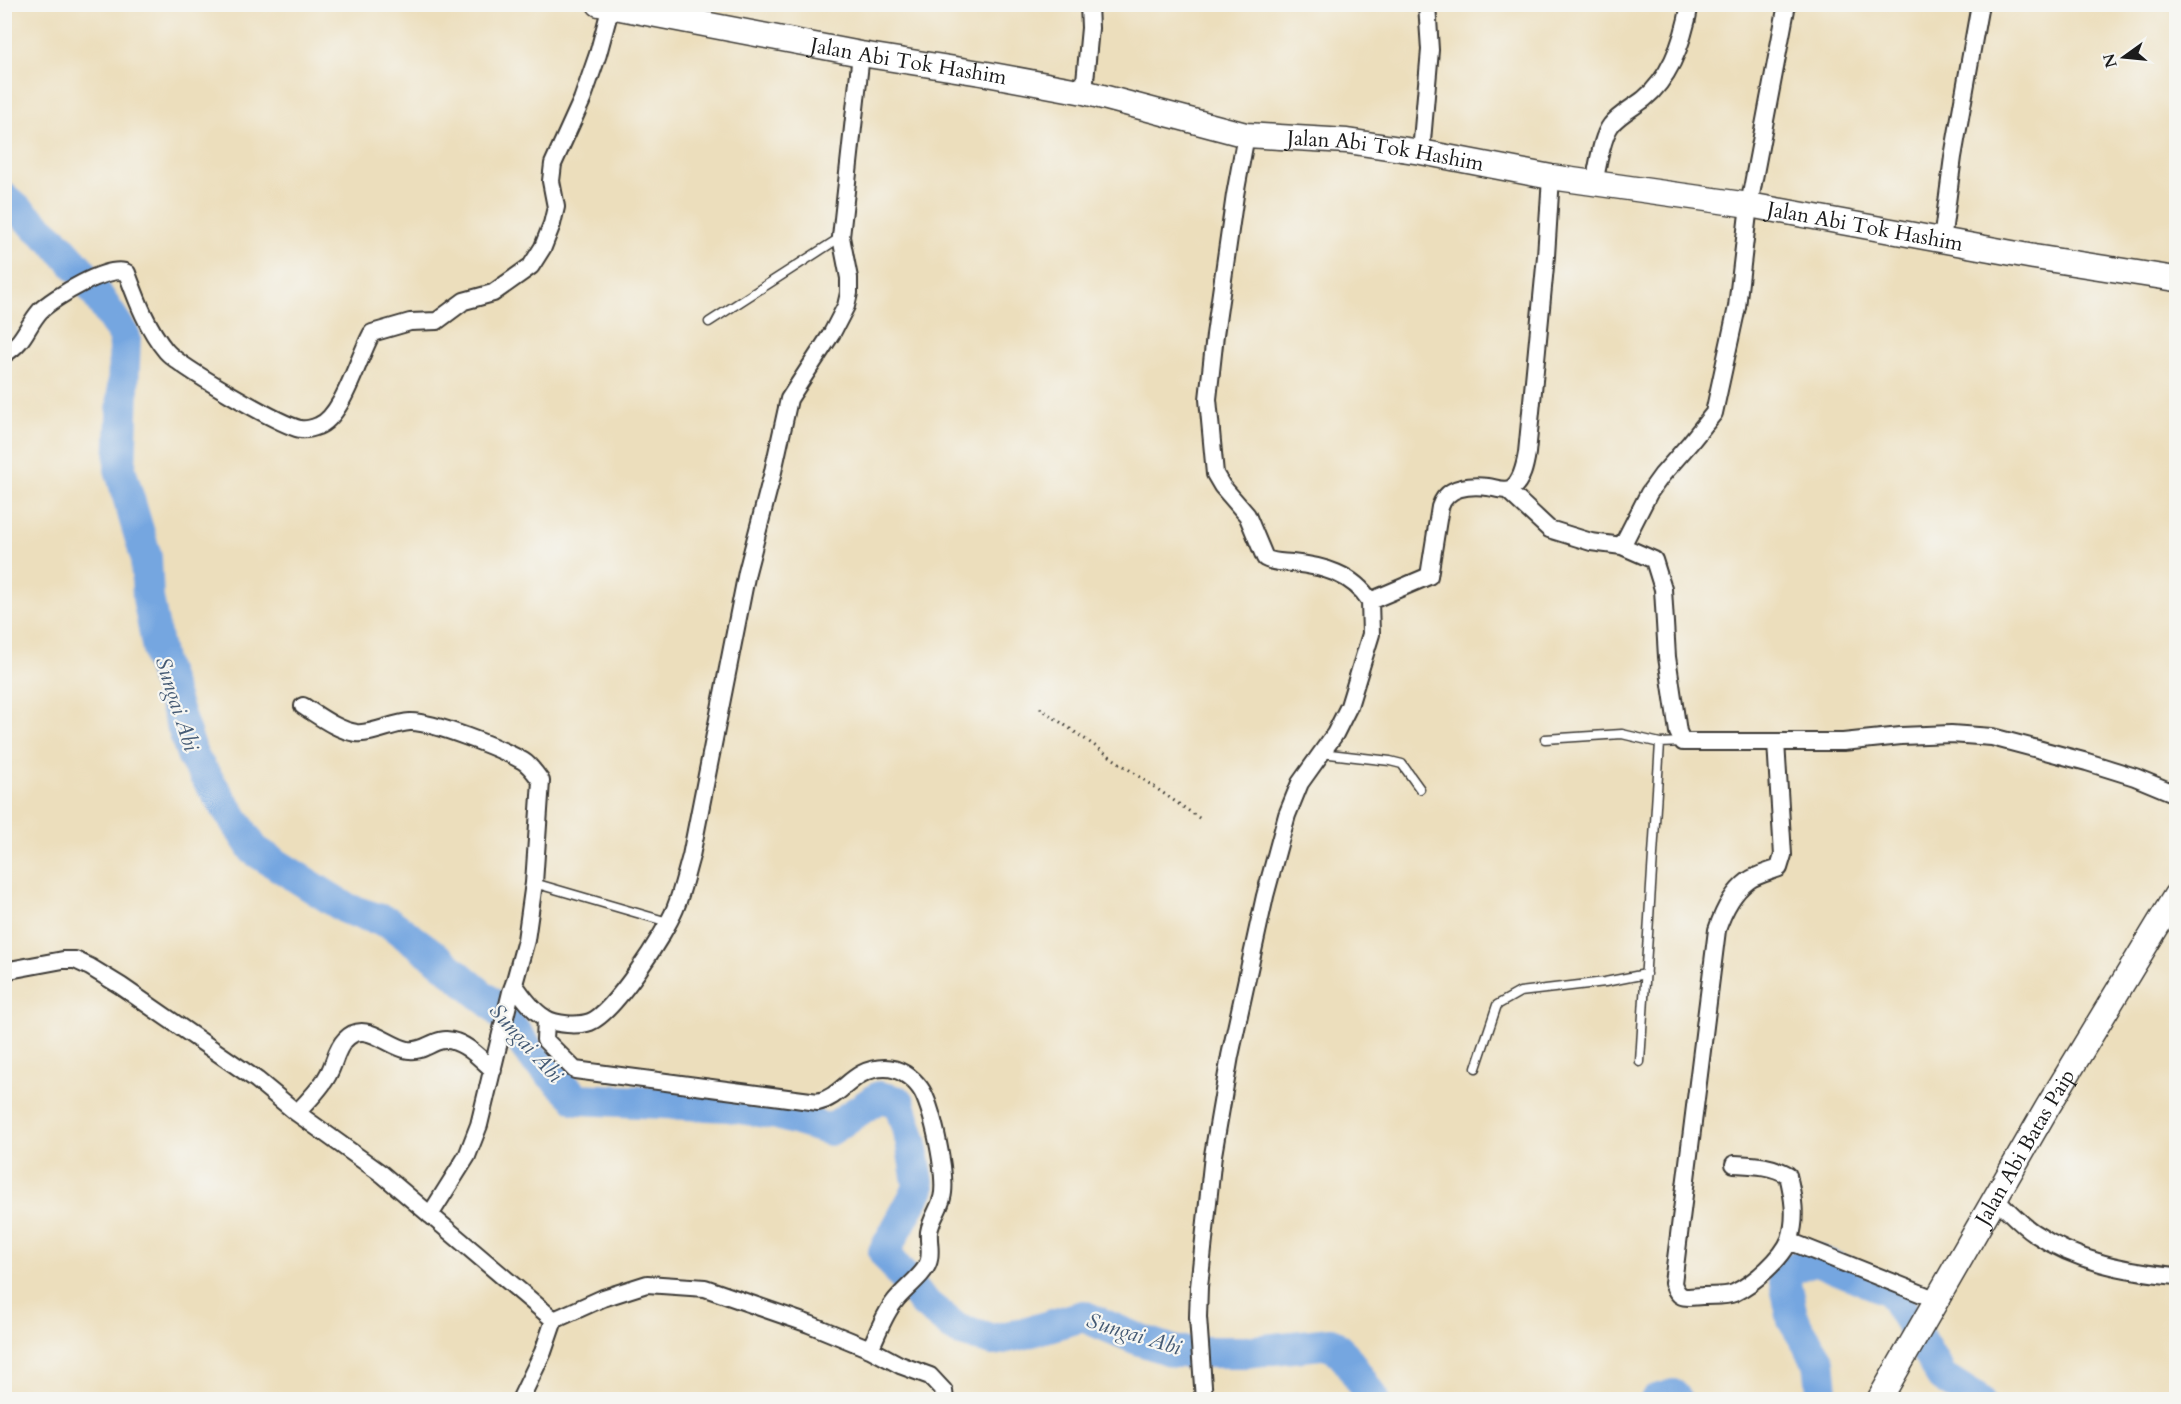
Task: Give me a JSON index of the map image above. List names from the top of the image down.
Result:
{
  "streets": {
    "main road": ["Jalan Abi Tok Hashim", "Jalan Abi Batas Paip"]
  },
  "water": ["Sungai Abi"],
  "north": "left"
}
